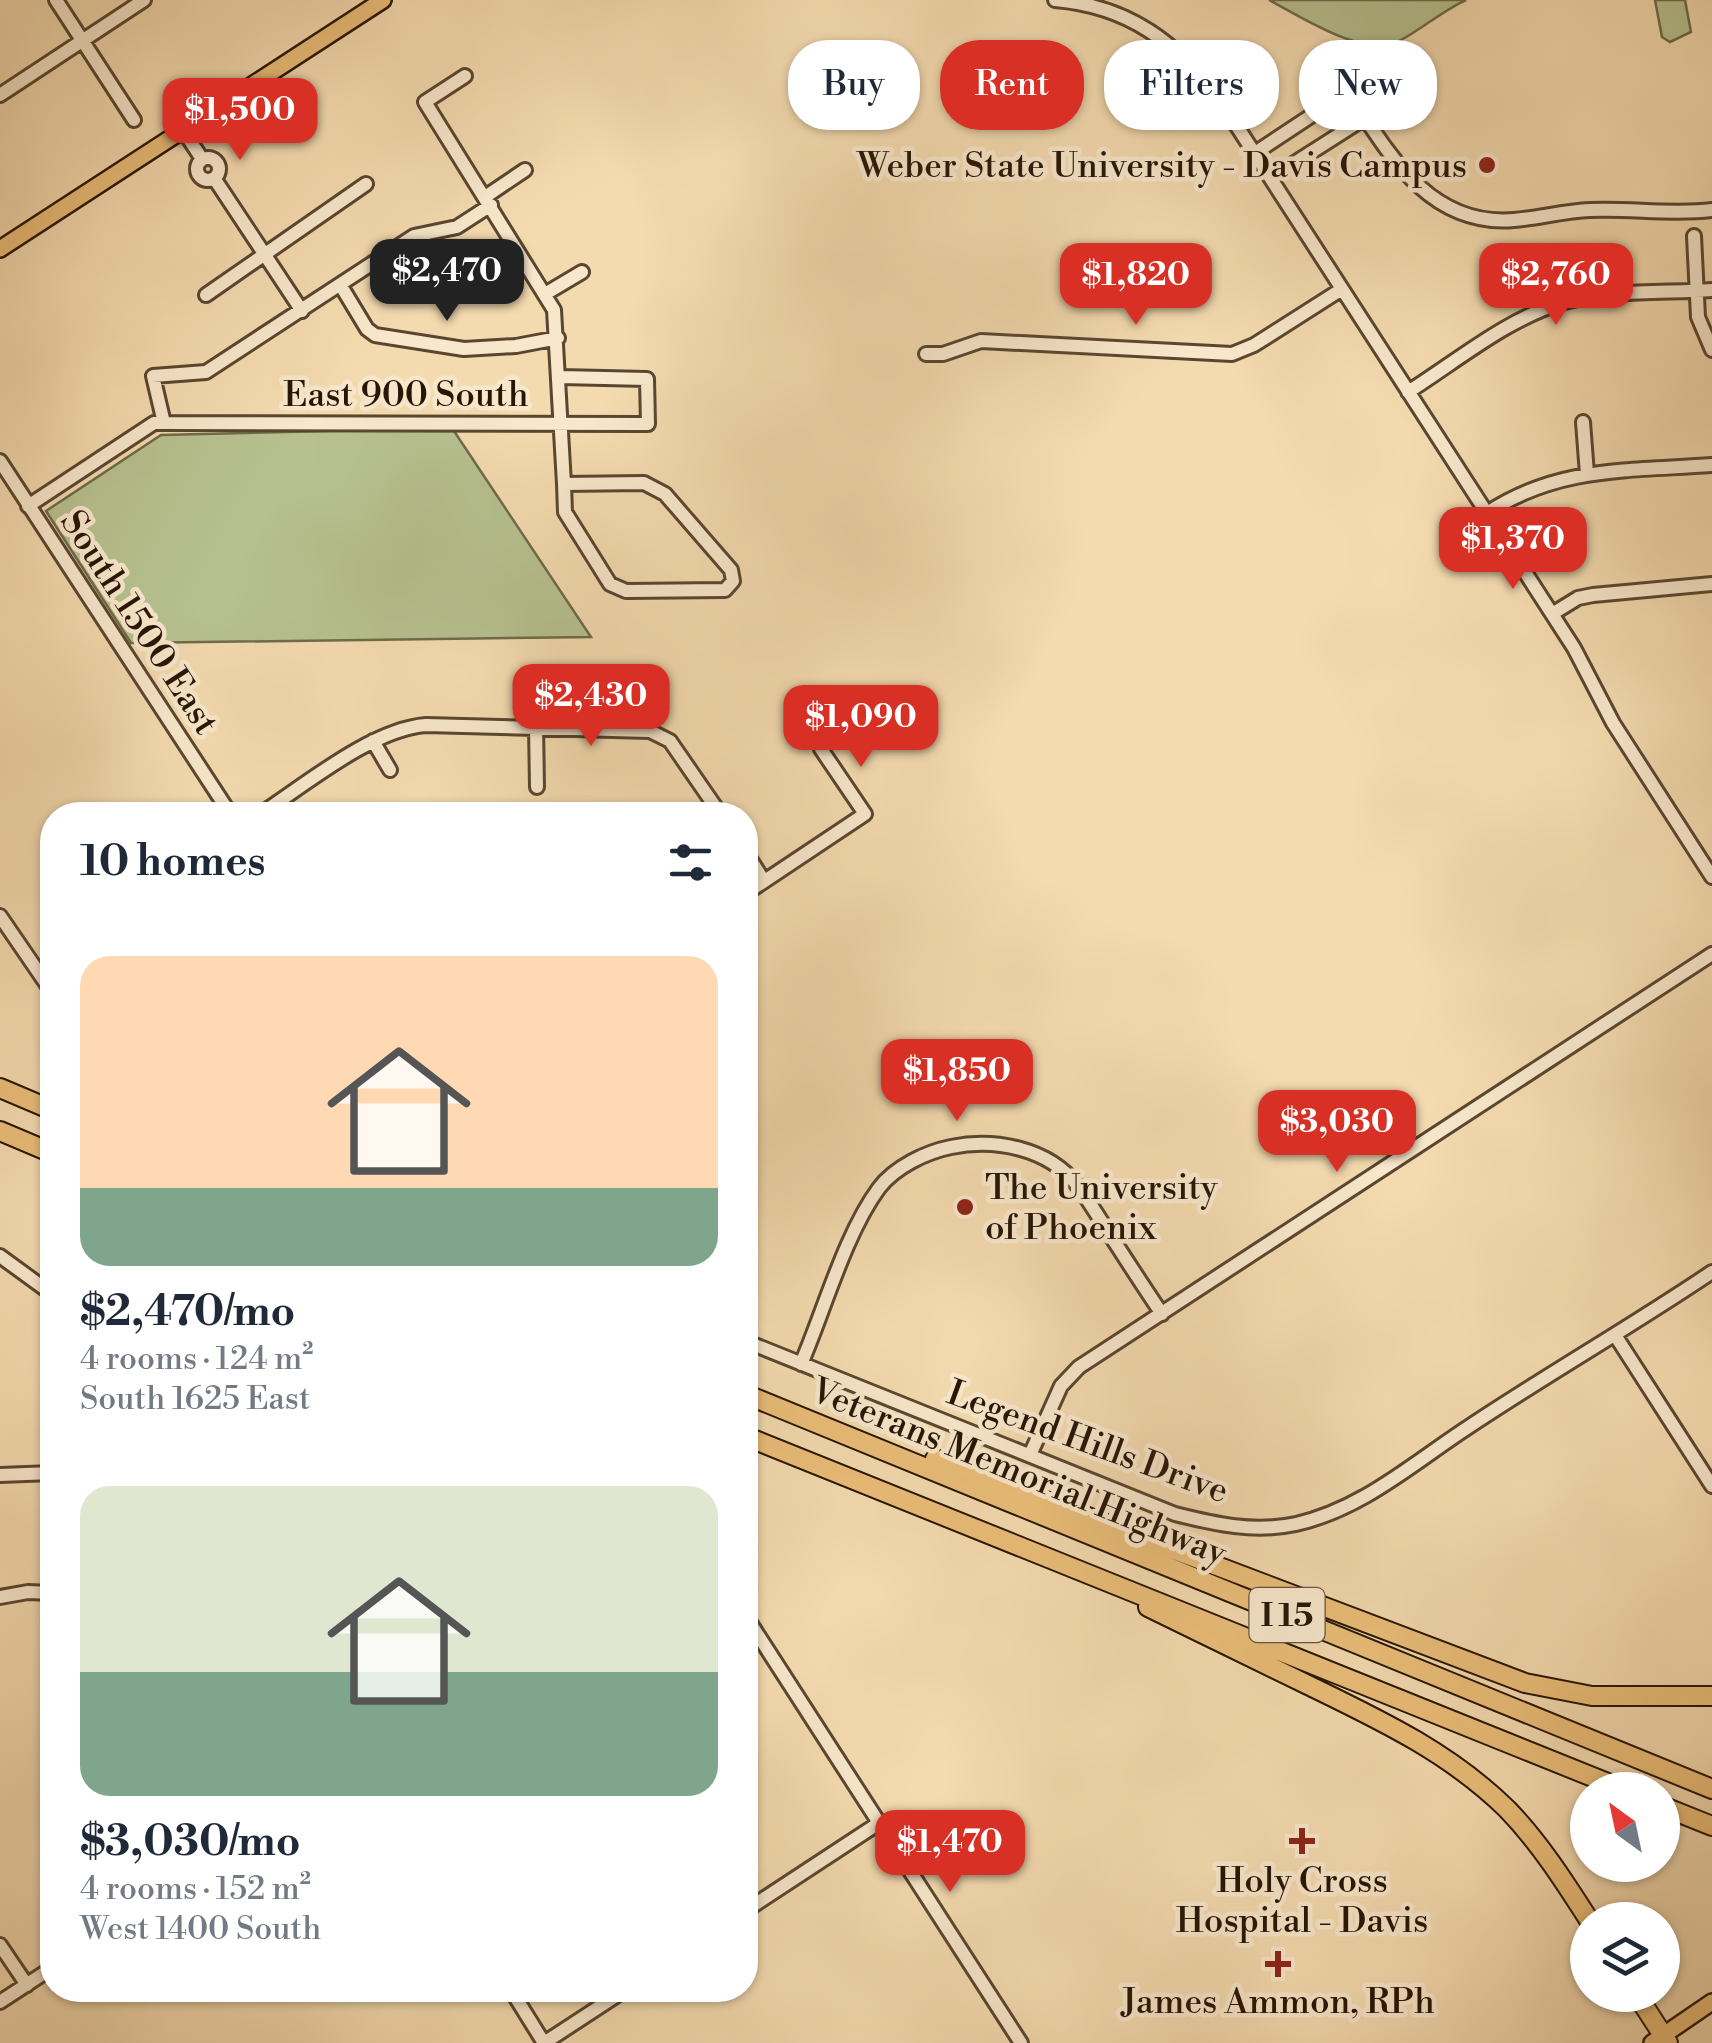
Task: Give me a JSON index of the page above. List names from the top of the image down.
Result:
{
  "streets": {
    "highway": ["Veterans Memorial Highway", "I 15"],
    "street": ["East 900 South", "South 1500 East", "Legend Hills Drive"]
  },
  "places": {
    "other": ["Weber State University - Davis Campus", "The University of Phoenix"],
    "health": ["Holy Cross Hospital - Davis", "James Ammon, RPh"]
  },
  "north": "top left",
  "page": {
    "chip": [
      "Buy",
      "Rent",
      "Filters",
      "New"
    ],
    "price": [
      "$1,500",
      "$2,470",
      "$1,820",
      "$2,760",
      "$1,370",
      "$2,430",
      "$1,090",
      "$1,850",
      "$3,030",
      "$1,470"
    ],
    "heading": "10 homes",
    "list": [
      {
        "name": "$2,470/mo",
        "note": "4 rooms · 124 m² · South 1625 East"
      },
      {
        "name": "$3,030/mo",
        "note": "4 rooms · 152 m² · West 1400 South"
      }
    ]
  }
}
